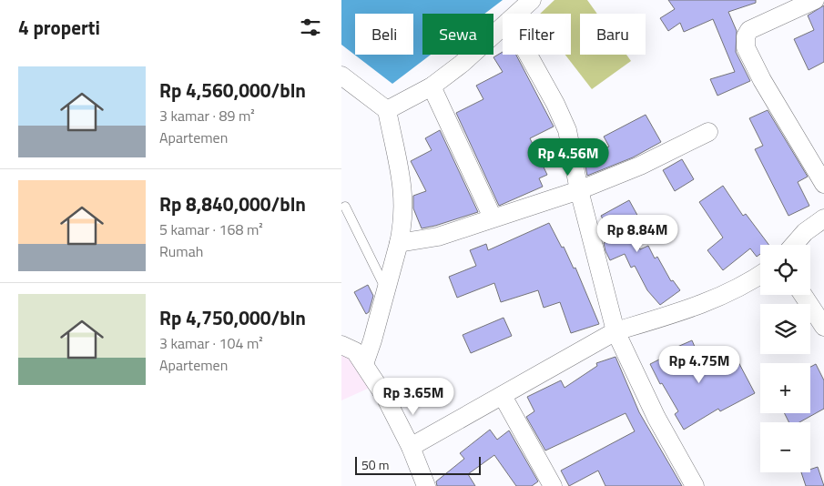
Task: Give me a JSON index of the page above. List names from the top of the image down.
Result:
{
  "scale_bar": "50 m",
  "page": {
    "heading": "4 properti",
    "chip": [
      "Beli",
      "Sewa",
      "Filter",
      "Baru"
    ],
    "list": [
      {
        "name": "Rp 4,560,000/bln",
        "note": "3 kamar · 89 m² · Apartemen"
      },
      {
        "name": "Rp 8,840,000/bln",
        "note": "5 kamar · 168 m² · Rumah"
      },
      {
        "name": "Rp 4,750,000/bln",
        "note": "3 kamar · 104 m² · Apartemen"
      }
    ],
    "price": [
      "Rp 4.56M",
      "Rp 8.84M",
      "Rp 4.75M",
      "Rp 3.65M"
    ],
    "map_buttons": ["+", "−"],
    "scale": "50 m"
  }
}
